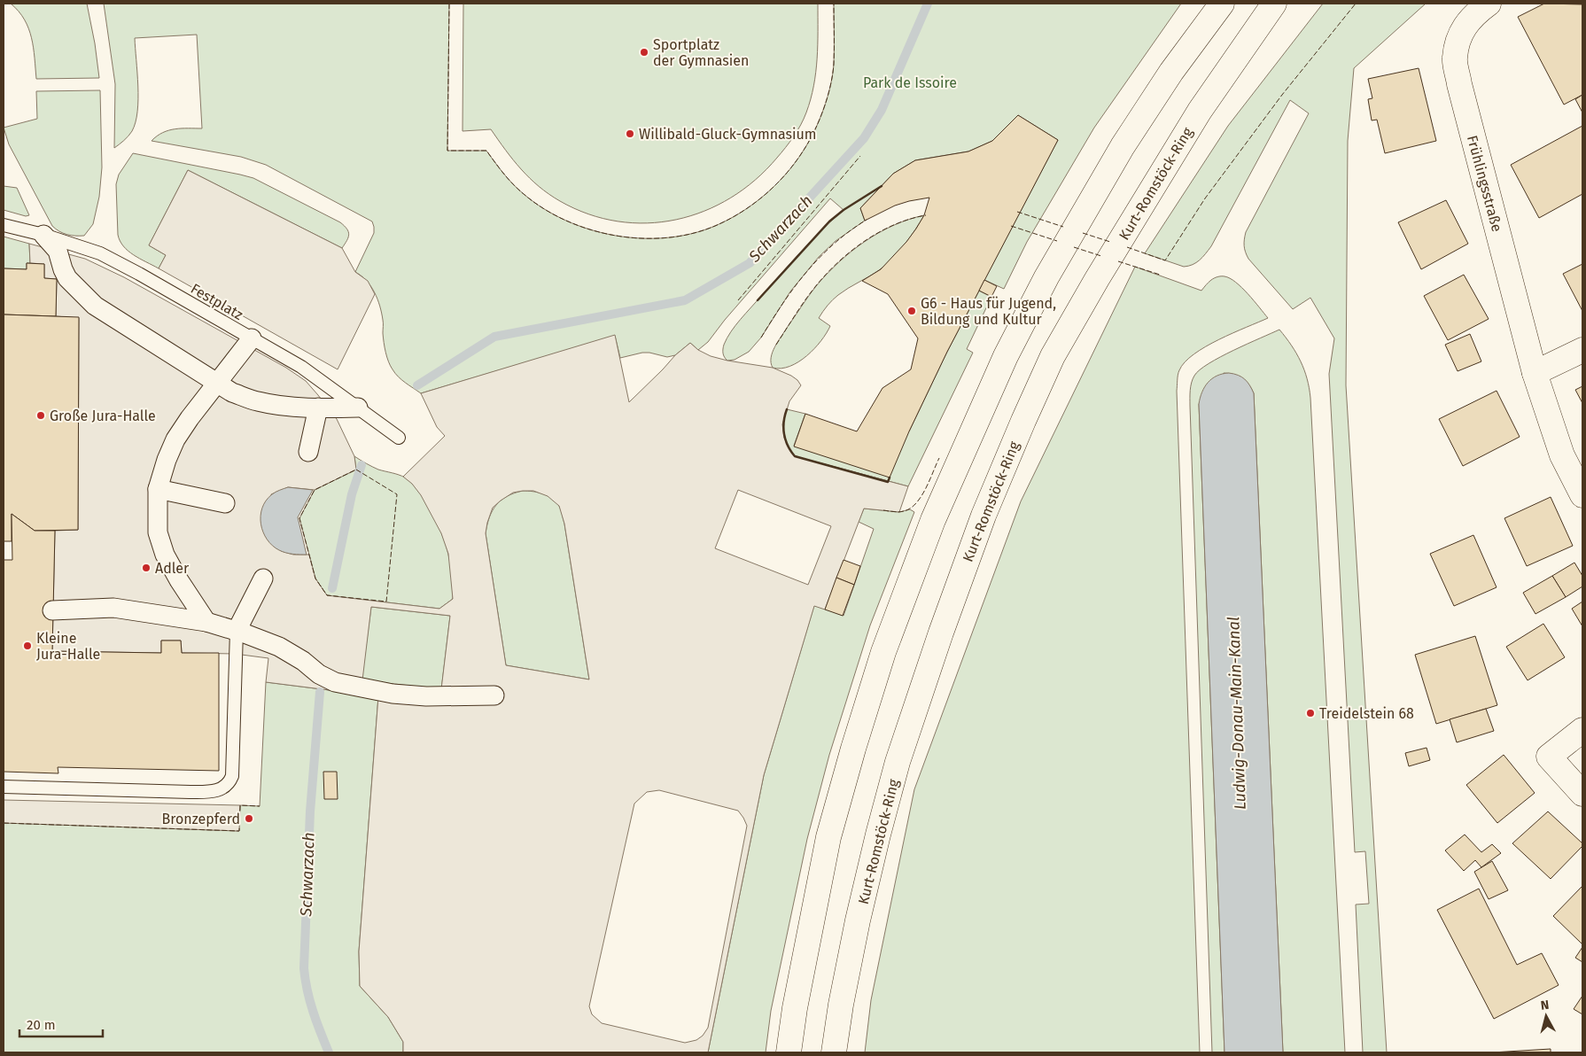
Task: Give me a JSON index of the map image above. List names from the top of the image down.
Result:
{
  "streets": {
    "main road": ["Kurt-Romstöck-Ring", "Frühlingsstraße"],
    "lane": ["Festplatz"]
  },
  "water": ["Schwarzach", "Ludwig-Donau-Main-Kanal"],
  "parks": ["Park de Issoire"],
  "places": [
    "Sportplatz der Gymnasien",
    "Willibald-Gluck-Gymnasium",
    "G6 - Haus für Jugend, Bildung und Kultur",
    "Große Jura-Halle",
    "Adler",
    "Kleine Jura-Halle",
    "Treidelstein 68",
    "Bronzepferd"
  ],
  "scale_bar": "20 m",
  "north": "top"
}
